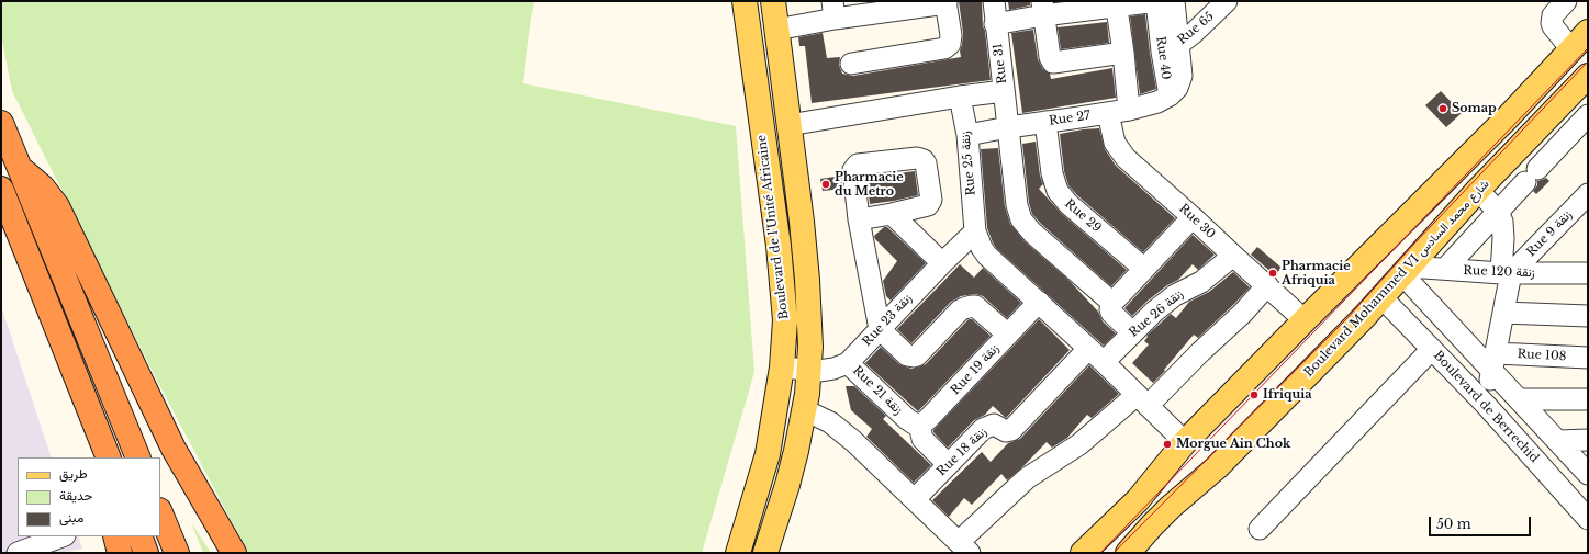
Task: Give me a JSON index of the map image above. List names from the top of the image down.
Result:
{
  "streets": {
    "main road": ["Boulevard de l'Unité Africaine", "Boulevard Mohammed VI شارع محمد السادس"],
    "street": [
      "Rue 65",
      "Rue 40",
      "Rue 31",
      "Rue 27",
      "Rue 25 زنقة",
      "Rue 29",
      "Rue 30",
      "Rue 9 زنقة",
      "Rue 120 زنقة",
      "Rue 26 زنقة",
      "Rue 23 زنقة",
      "Rue 108",
      "Rue 19 زنقة",
      "Rue 21 زنقة",
      "Boulevard de Berrechid",
      "Rue 18 زنقة"
    ]
  },
  "crossings": [
    ["Rue 65", "Rue 40"],
    ["Rue 40", "Rue 31"],
    ["Rue 40", "Rue 27"],
    ["Rue 31", "Rue 27"],
    ["Rue 27", "Rue 25 زنقة"],
    ["Rue 27", "Rue 29"],
    ["Rue 27", "Rue 30"],
    ["Rue 25 زنقة", "Rue 26 زنقة"],
    ["Rue 25 زنقة", "Rue 23 زنقة"],
    ["Rue 25 زنقة", "Rue 19 زنقة"],
    ["Rue 25 زنقة", "Rue 18 زنقة"],
    ["Rue 30", "Rue 26 زنقة"],
    ["Boulevard de l'Unité Africaine", "Rue 23 زنقة"],
    ["Rue 9 زنقة", "Rue 120 زنقة"],
    ["Rue 120 زنقة", "Boulevard Mohammed VI شارع محمد السادس"],
    ["Boulevard Mohammed VI شارع محمد السادس", "Boulevard de Berrechid"],
    ["Rue 26 زنقة", "Rue 18 زنقة"],
    ["Rue 23 زنقة", "Rue 21 زنقة"],
    ["Rue 19 زنقة", "Rue 21 زنقة"]
  ],
  "places": [
    "Somap",
    "Pharmacie du Metro",
    "Pharmacie Afriquia",
    "Ifriquia",
    "Morgue Ain Chok"
  ],
  "legend": ["طريق", "حديقة", "مبنى"],
  "scale_bar": "50 m"
}
